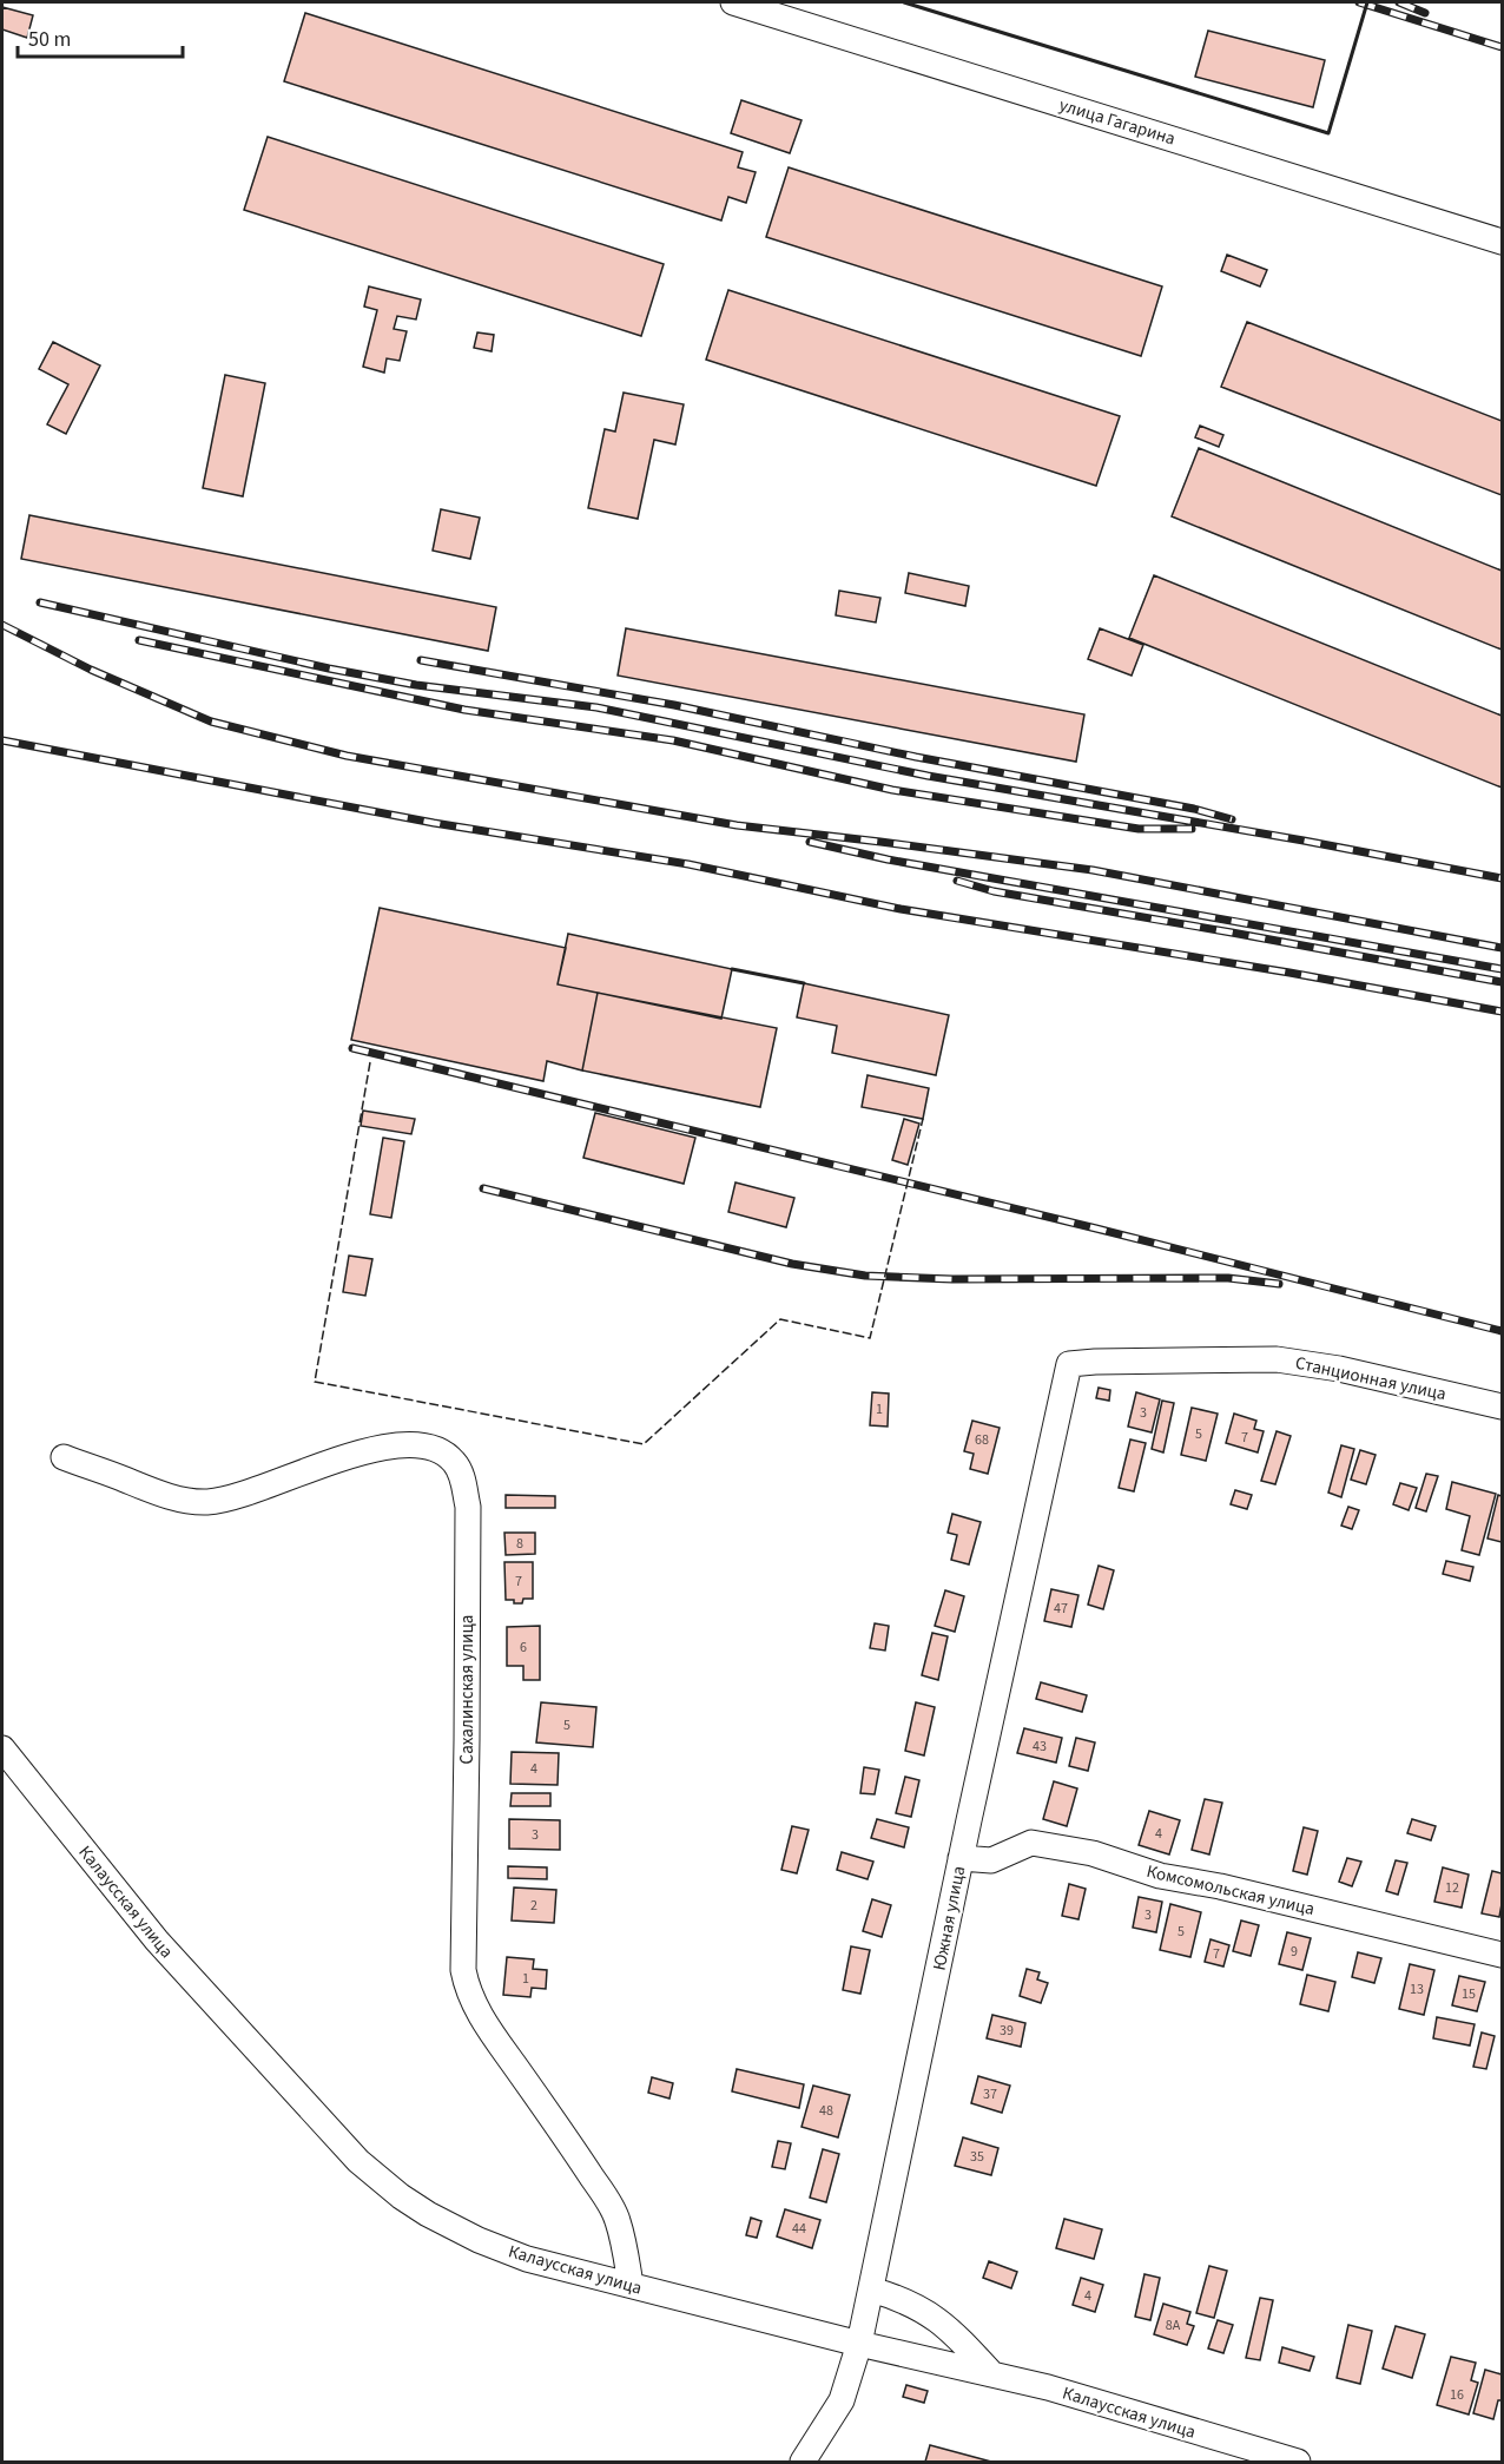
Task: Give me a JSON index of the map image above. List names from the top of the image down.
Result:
{
  "streets": {
    "street": [
      "улица Гагарина",
      "Станционная улица",
      "Сахалинская улица",
      "Комсомольская улица",
      "Калаусская улица",
      "Южная улица"
    ]
  },
  "crossings": [
    ["Станционная улица", "Южная улица"],
    ["Сахалинская улица", "Калаусская улица"],
    ["Комсомольская улица", "Южная улица"],
    ["Калаусская улица", "Южная улица"]
  ],
  "house_numbers": [
    "1",
    "3",
    "5",
    "7",
    "68",
    "8",
    "7",
    "47",
    "6",
    "5",
    "43",
    "4",
    "4",
    "3",
    "12",
    "2",
    "3",
    "5",
    "9",
    "7",
    "1",
    "13",
    "15",
    "39",
    "37",
    "48",
    "35",
    "44",
    "4",
    "8А",
    "16"
  ],
  "scale_bar": "50 m"
}
